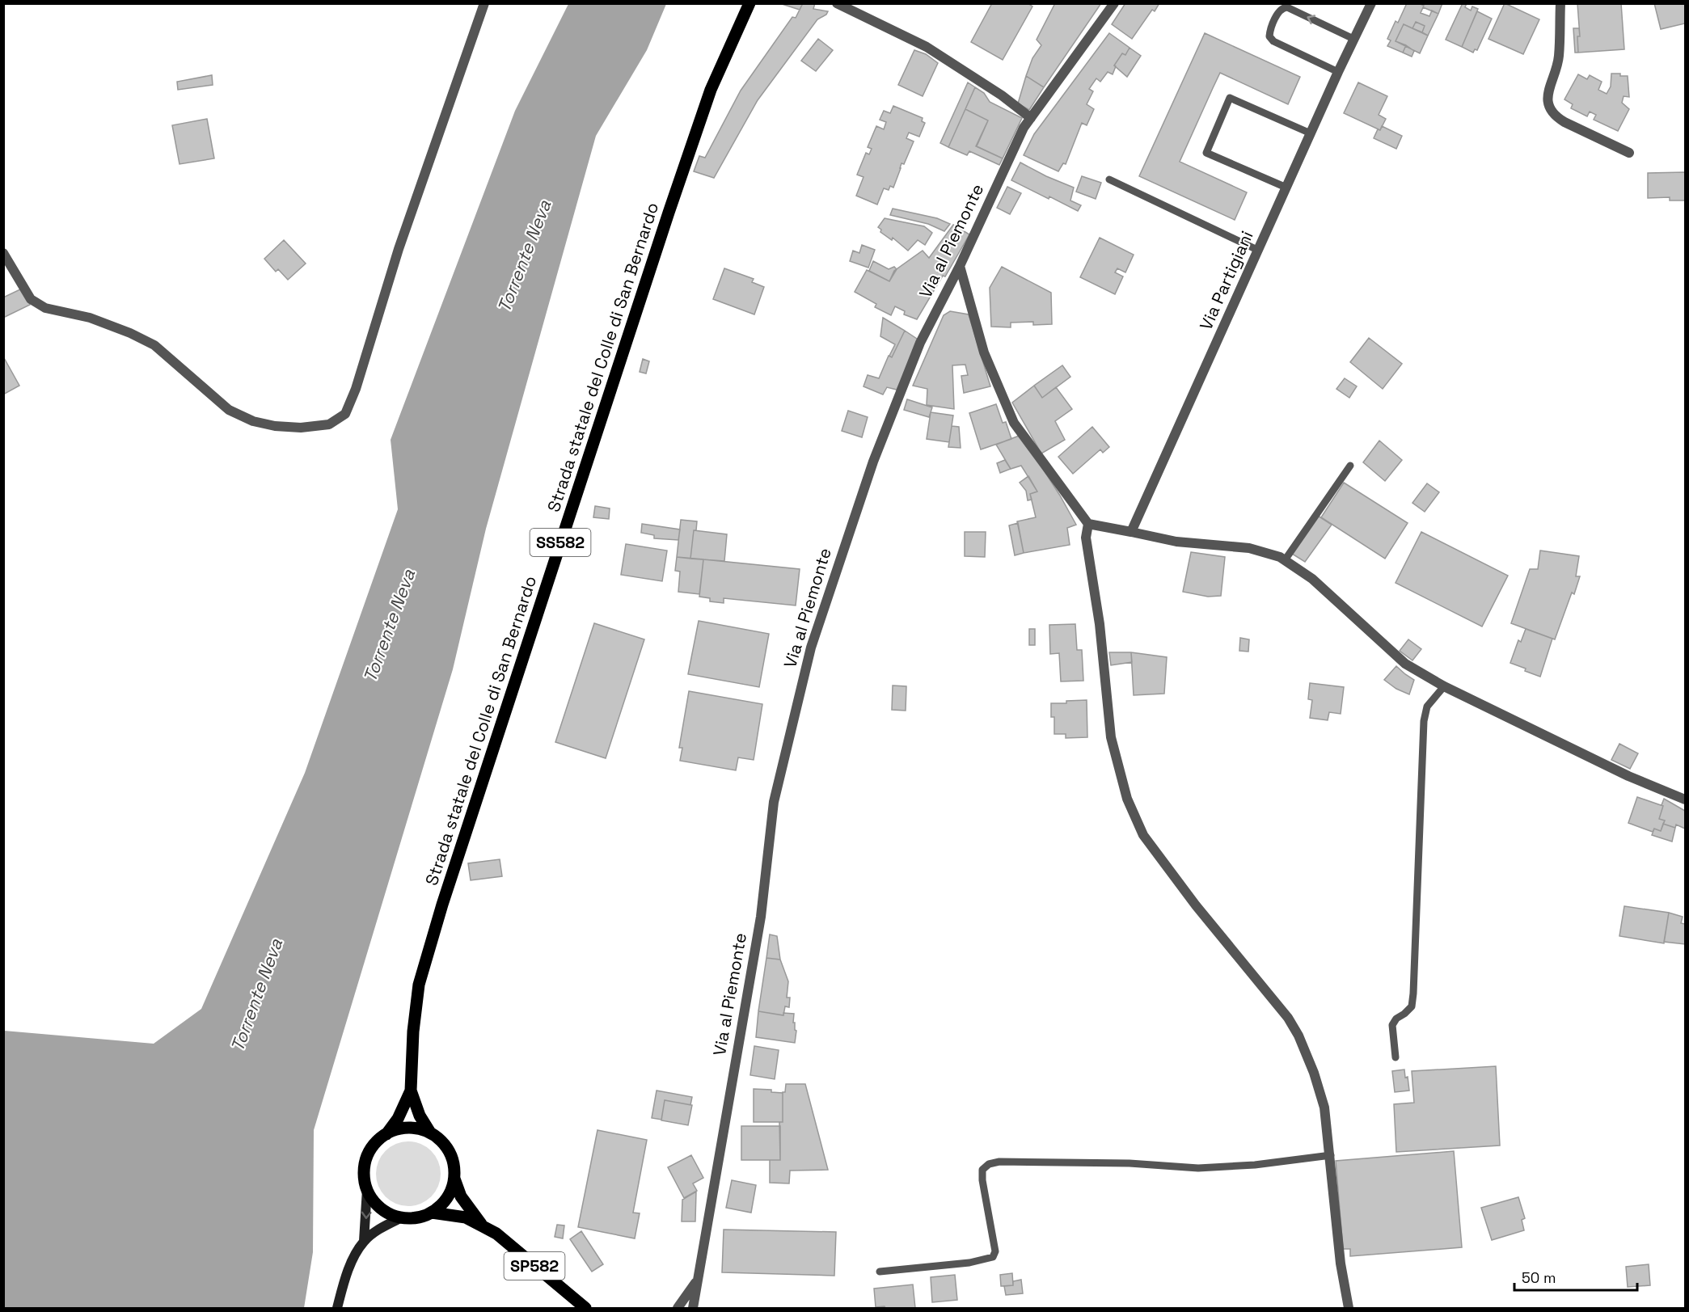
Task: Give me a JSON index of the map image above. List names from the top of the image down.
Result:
{
  "streets": {
    "main road": ["Strada statale del Colle di San Bernardo", "SS582", "SP582"],
    "street": ["Via al Piemonte", "Via Partigiani"]
  },
  "crossings": [
    ["Strada statale del Colle di San Bernardo", "SP582"]
  ],
  "water": ["Torrente Neva"],
  "scale_bar": "50 m"
}
